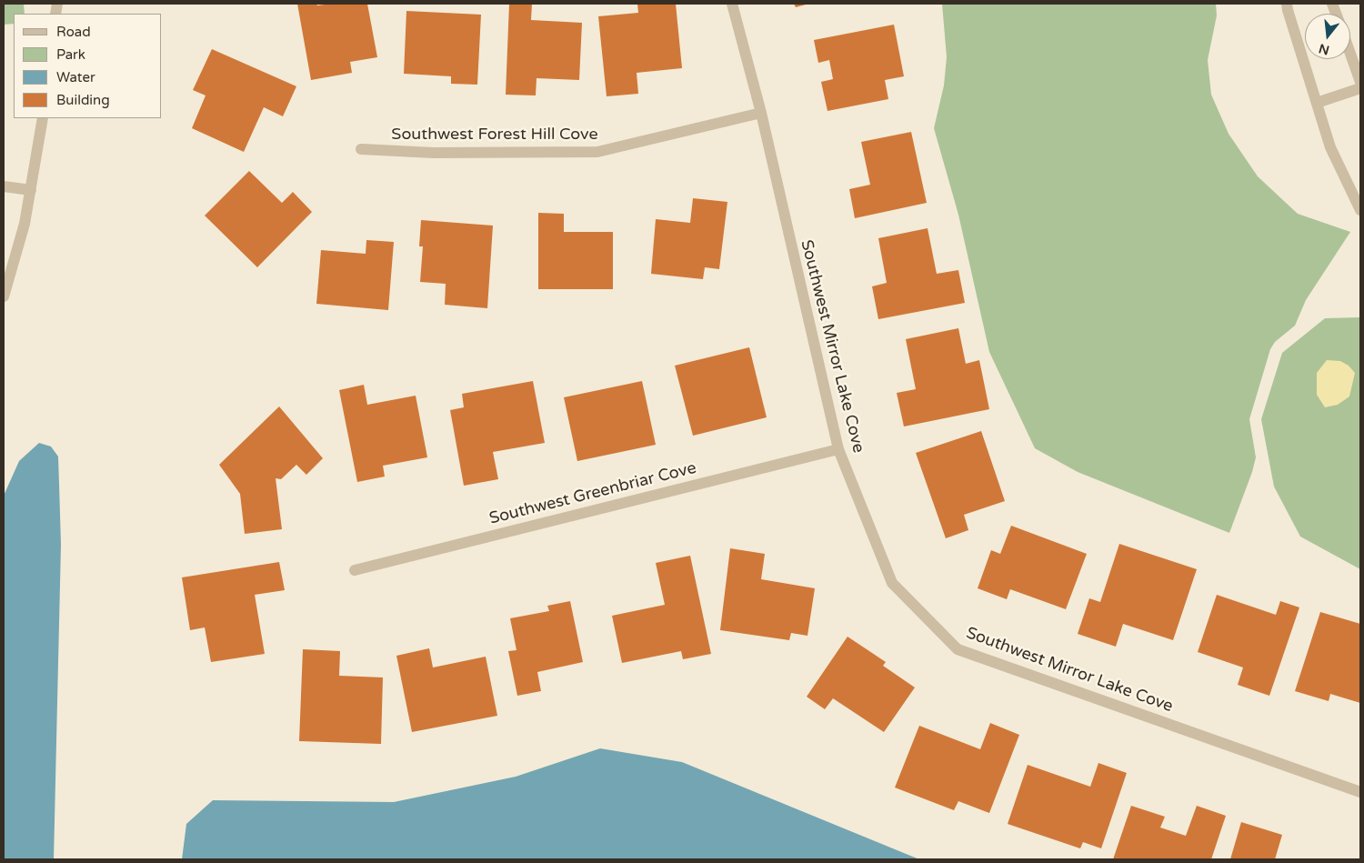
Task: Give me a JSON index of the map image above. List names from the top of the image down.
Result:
{
  "streets": {
    "street": ["Southwest Forest Hill Cove", "Southwest Mirror Lake Cove", "Southwest Greenbriar Cove"]
  },
  "crossings": [
    ["Southwest Forest Hill Cove", "Southwest Mirror Lake Cove"],
    ["Southwest Mirror Lake Cove", "Southwest Greenbriar Cove"]
  ],
  "legend": [
    "Road",
    "Park",
    "Water",
    "Building"
  ],
  "north": "bottom"
}
